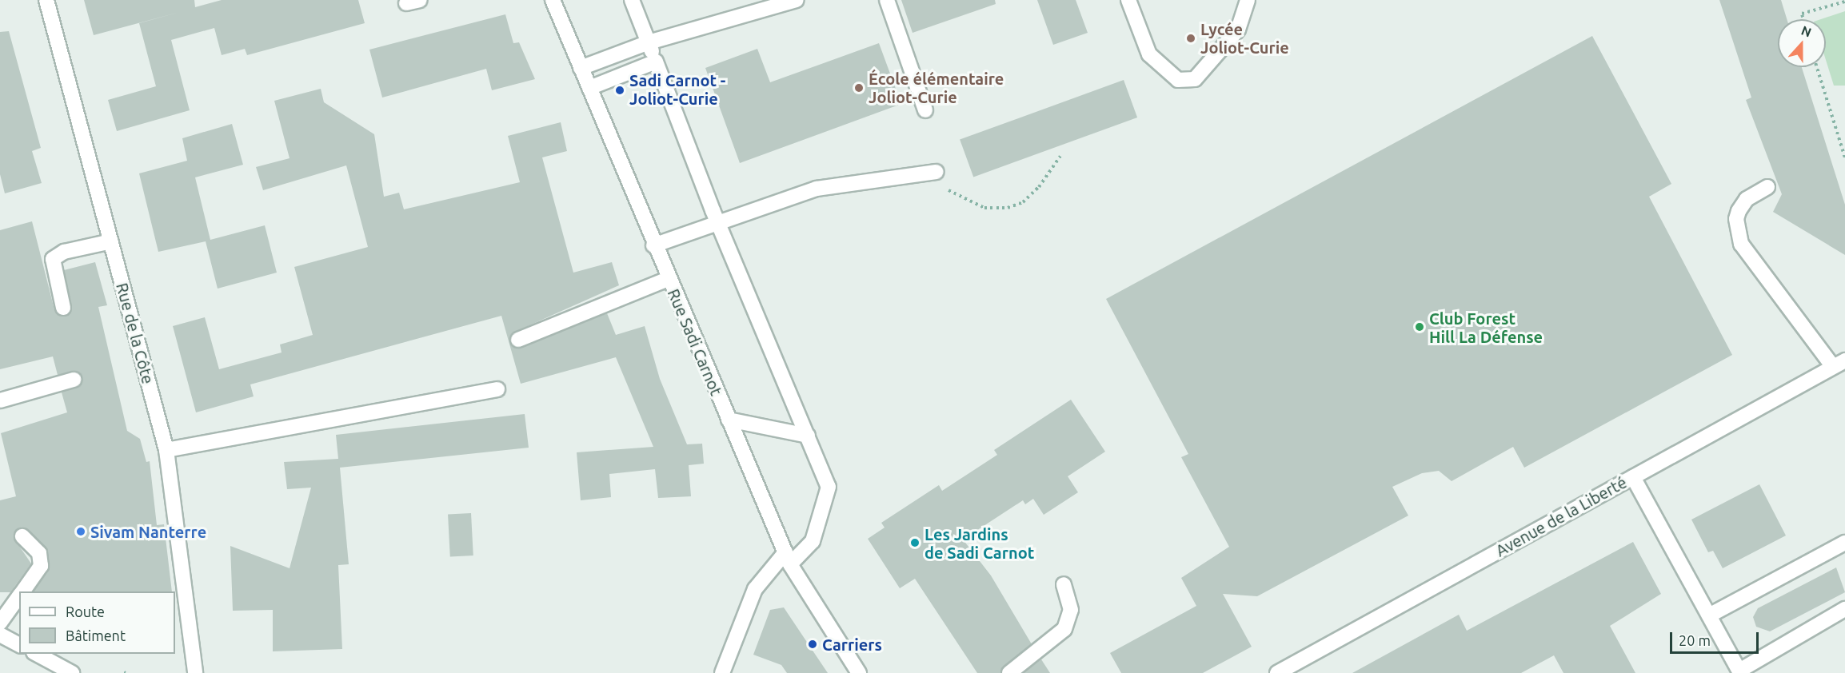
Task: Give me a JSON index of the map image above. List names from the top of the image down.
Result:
{
  "streets": {
    "street": ["Rue de la Côte", "Rue Sadi Carnot", "Avenue de la Liberté"]
  },
  "places": [
    "Lycée Joliot-Curie",
    "École élémentaire Joliot-Curie",
    "Sadi Carnot - Joliot-Curie",
    "Club Forest Hill La Défense",
    "Sivam Nanterre",
    "Les Jardins de Sadi Carnot",
    "Carriers"
  ],
  "legend": ["Route", "Bâtiment"],
  "scale_bar": "20 m",
  "north": "top"
}
